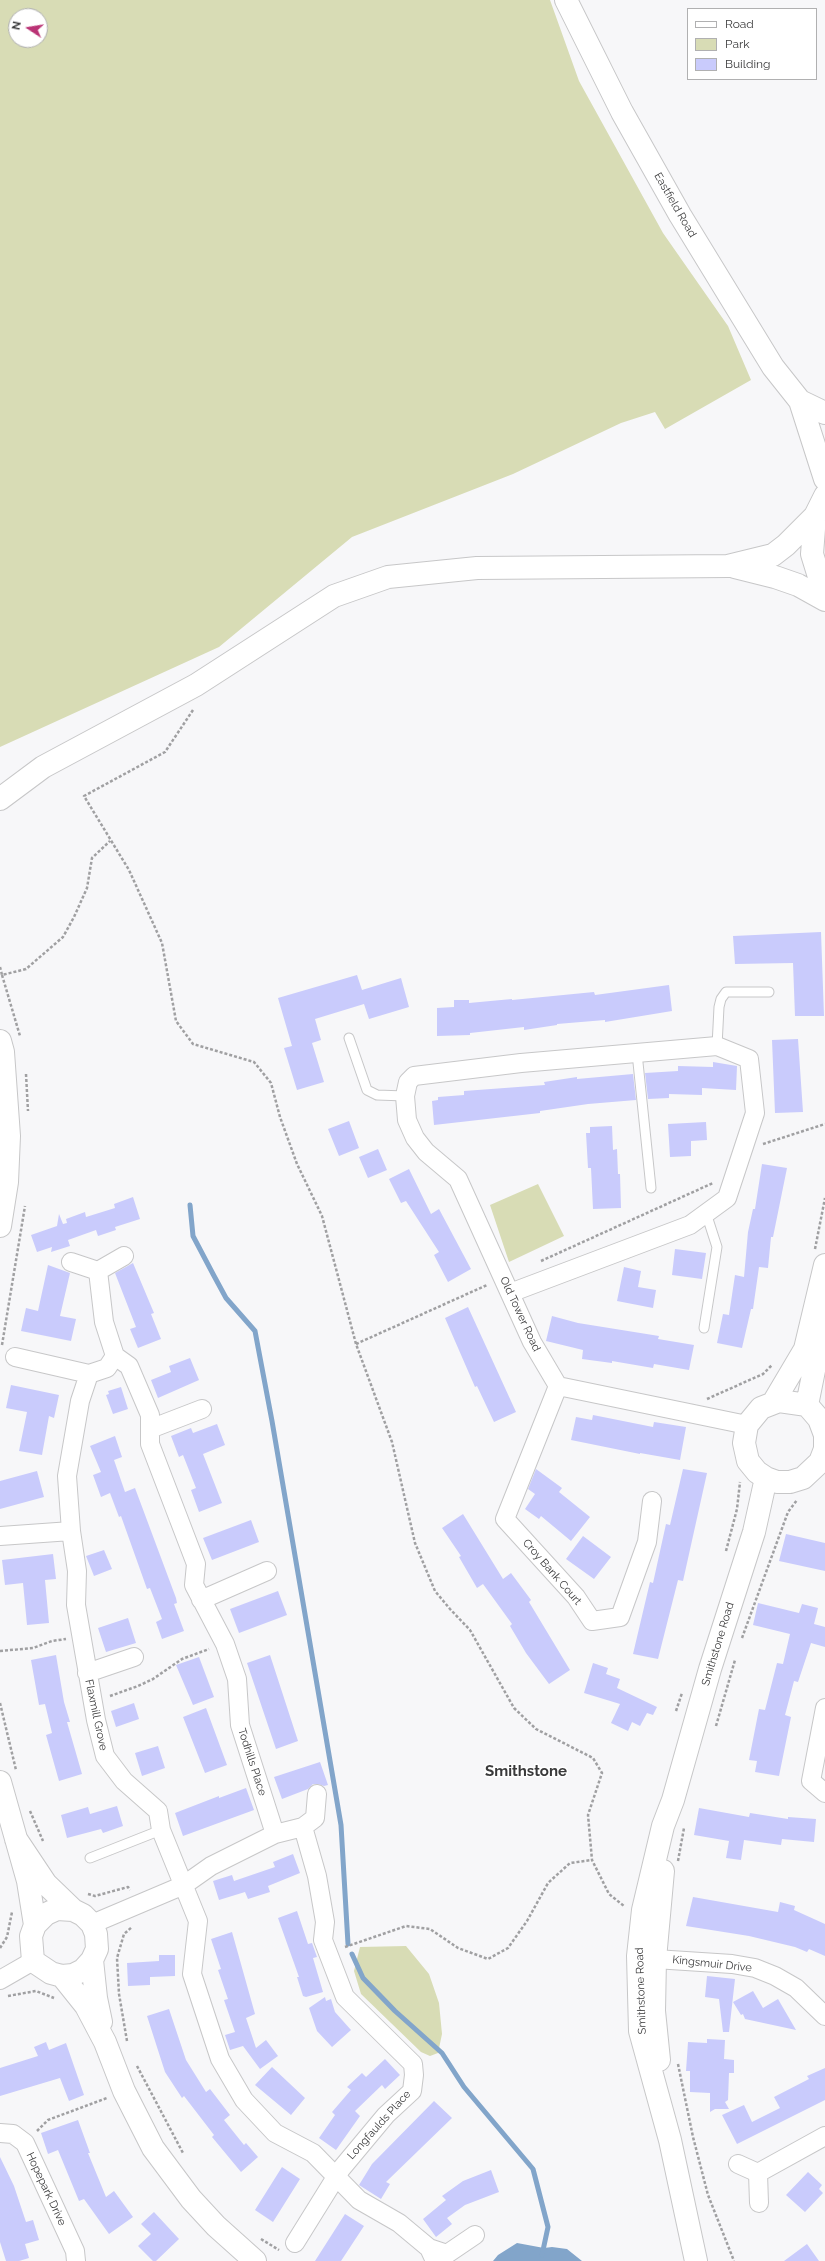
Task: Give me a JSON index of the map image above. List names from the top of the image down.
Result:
{
  "streets": {
    "street": [
      "Eastfield Road",
      "Old Tower Road",
      "Croy Bank Court",
      "Smithstone Road",
      "Flaxmill Grove",
      "Todhills Place",
      "Kingsmuir Drive",
      "Longfaulds Place",
      "Hopepark Drive"
    ]
  },
  "crossings": [
    ["Old Tower Road", "Croy Bank Court"],
    ["Smithstone Road", "Kingsmuir Drive"],
    ["Flaxmill Grove", "Longfaulds Place"]
  ],
  "districts": ["Smithstone"],
  "legend": ["Road", "Park", "Building"],
  "north": "left"
}
